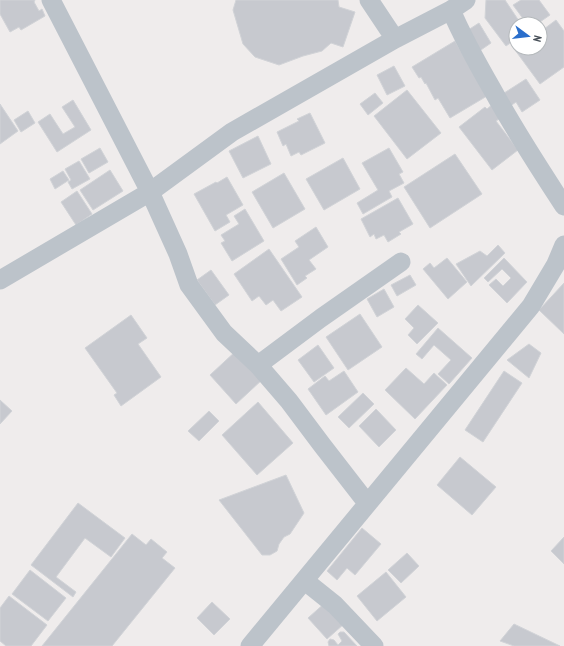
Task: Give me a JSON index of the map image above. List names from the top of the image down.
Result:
{
  "north": "right"
}
